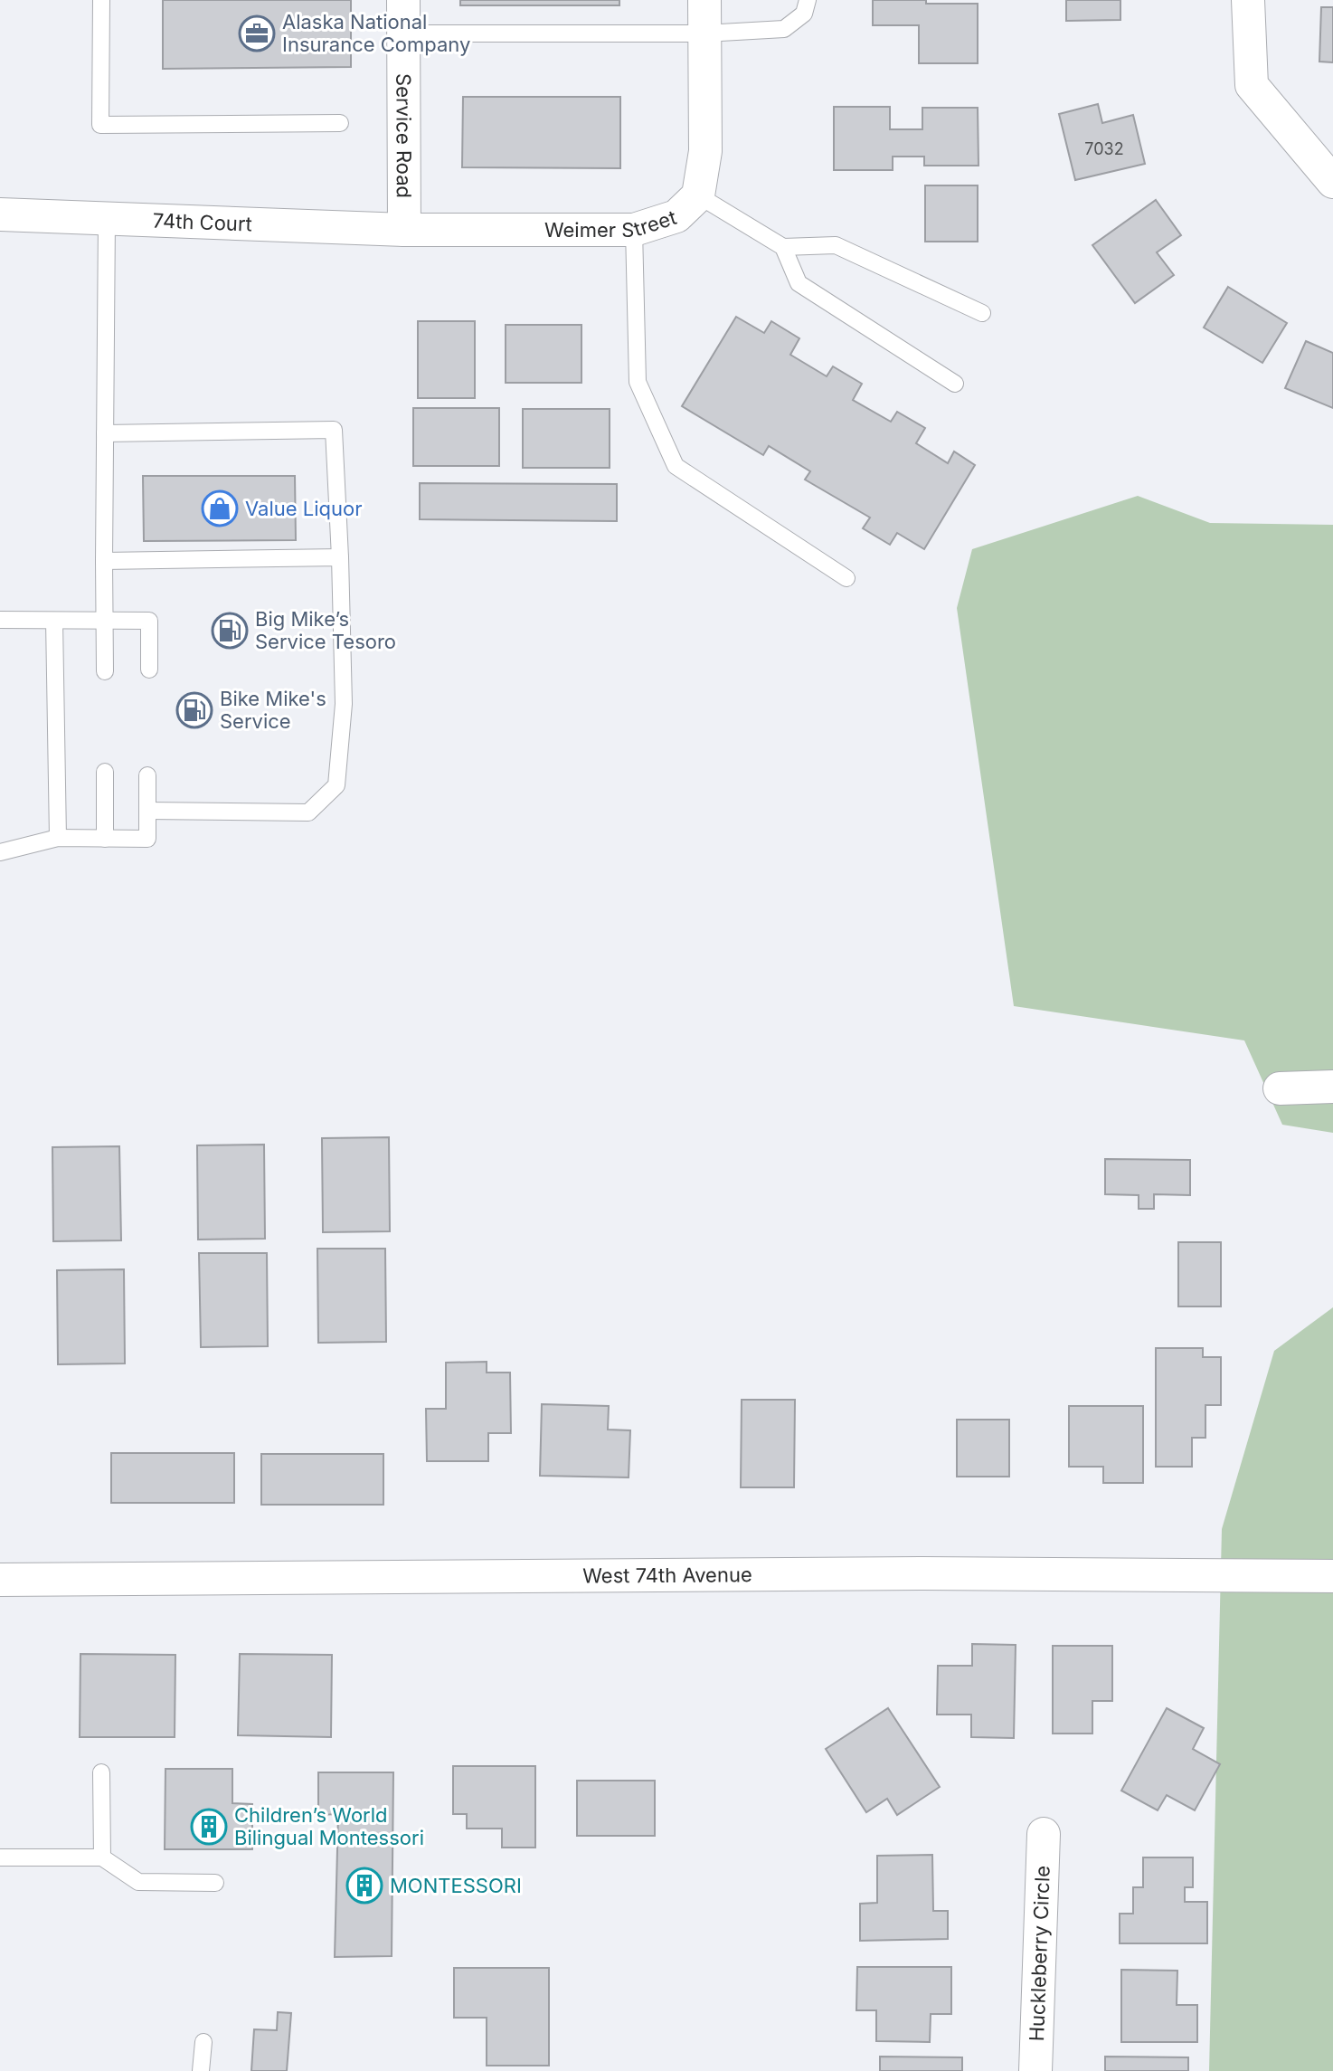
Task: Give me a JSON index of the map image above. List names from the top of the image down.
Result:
{
  "streets": {
    "street": [
      "Service Road",
      "Weimer Street",
      "74th Court",
      "West 74th Avenue",
      "Huckleberry Circle"
    ]
  },
  "crossings": [
    ["Service Road", "Weimer Street"],
    ["Service Road", "74th Court"],
    ["Weimer Street", "74th Court"]
  ],
  "places": {
    "office": ["Alaska National Insurance Company"],
    "shop": ["Value Liquor"],
    "fuel station": ["Big Mike’s Service Tesoro", "Bike Mike's Service"],
    "building": ["Children’s World Bilingual Montessori", "MONTESSORI"]
  },
  "house_numbers": ["7032"]
}
